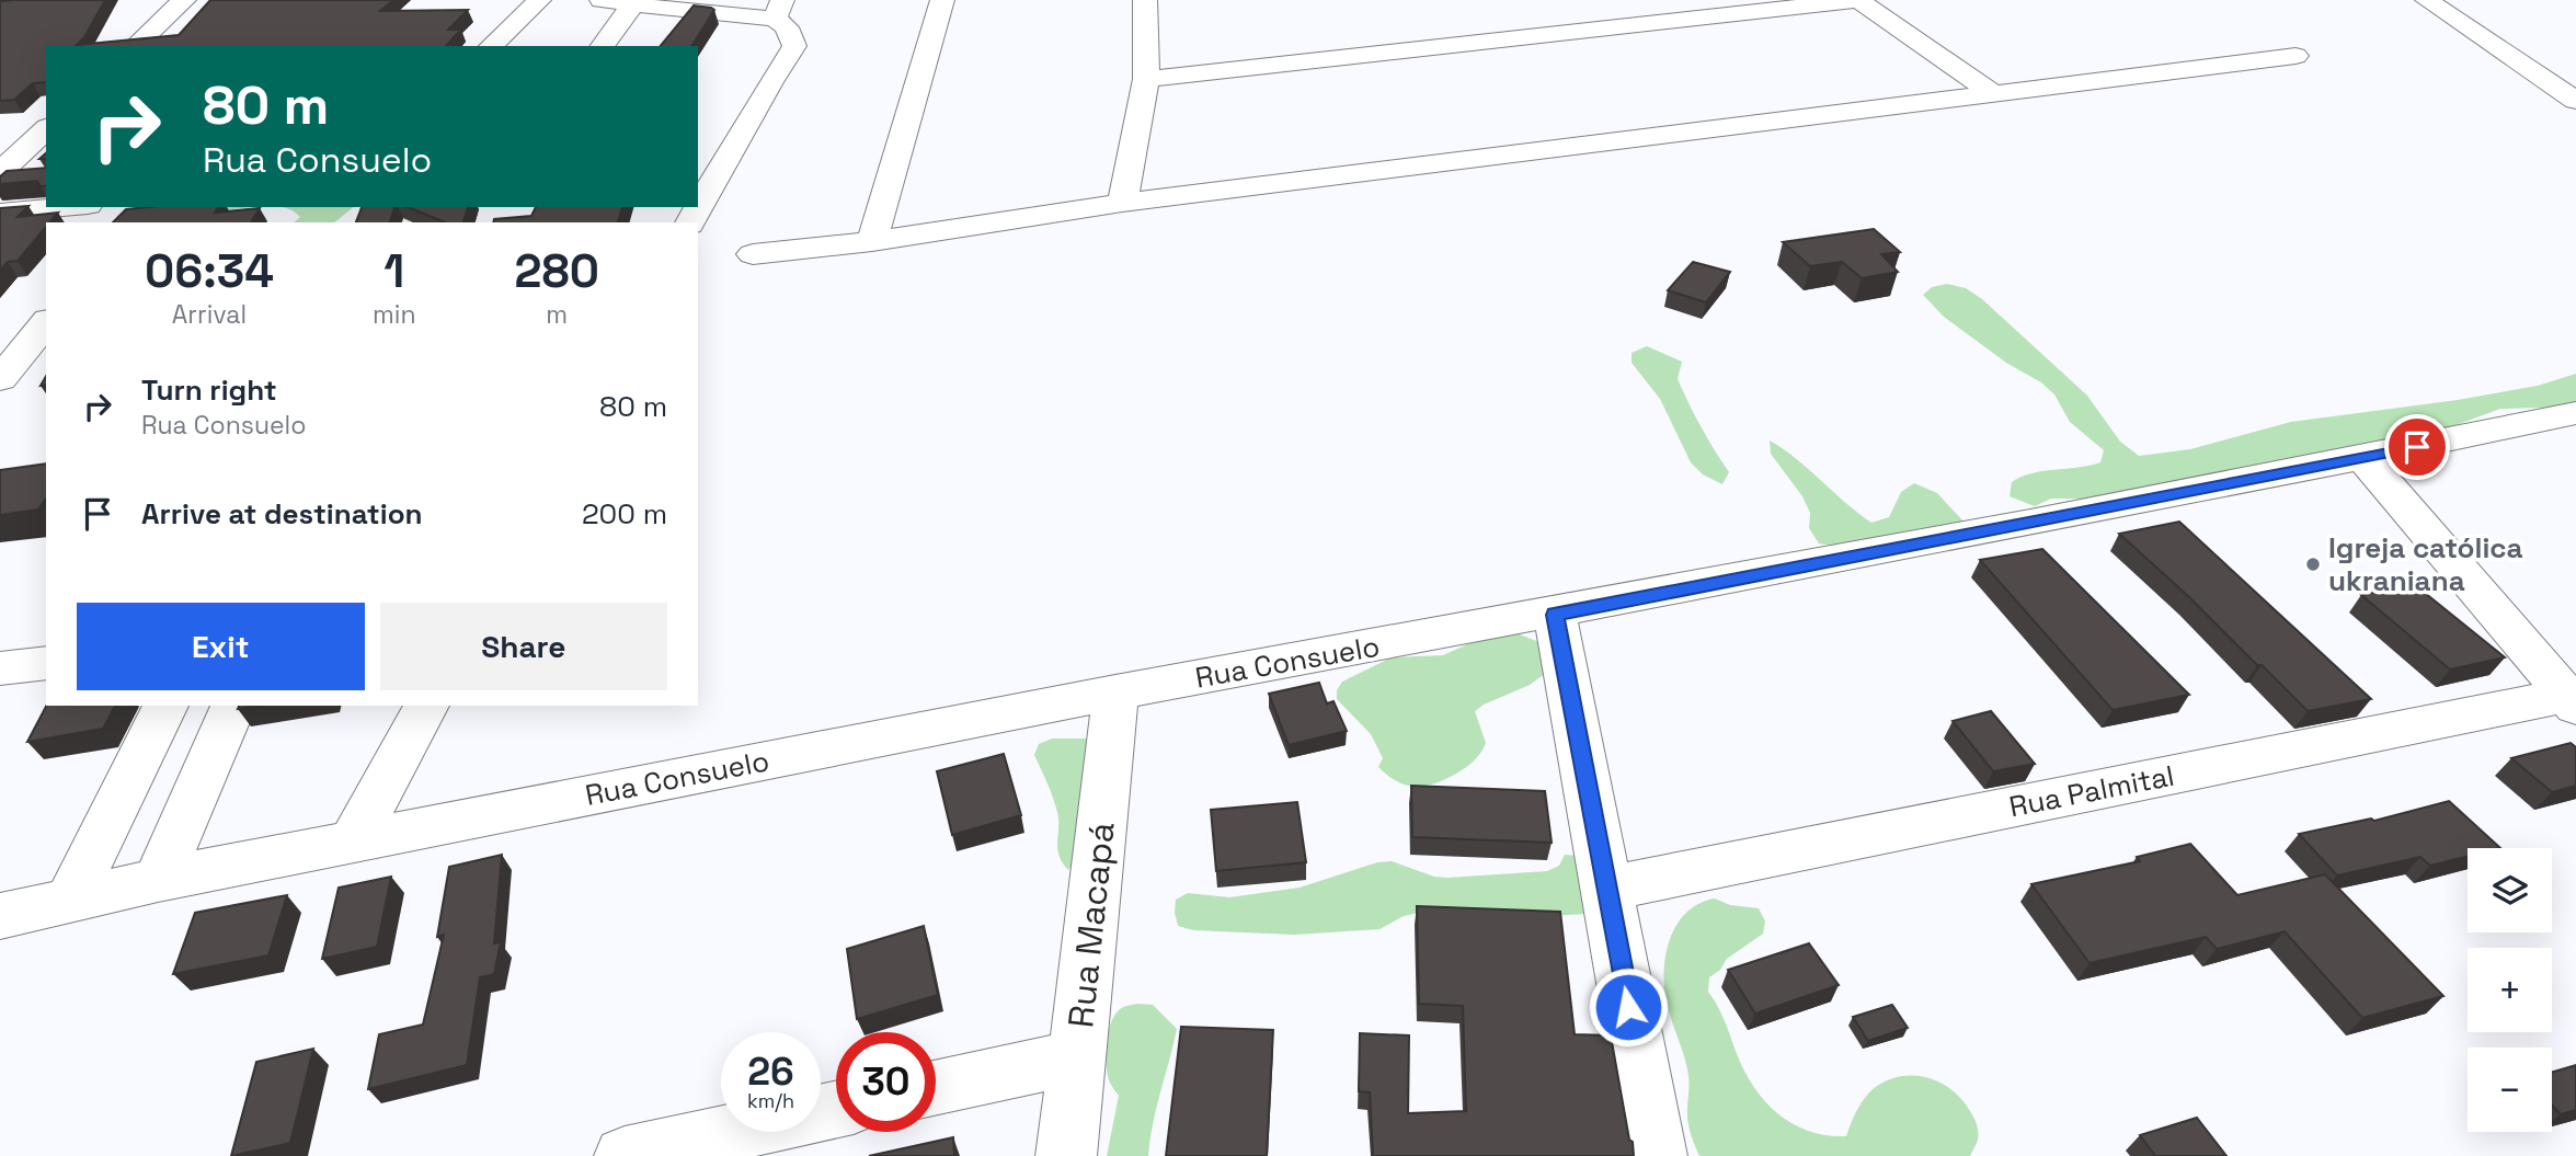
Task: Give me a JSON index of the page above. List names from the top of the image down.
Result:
{
  "streets": {
    "street": ["Rua Consuelo", "Rua Palmital", "Rua Macapá"]
  },
  "crossings": [
    ["Rua Consuelo", "Rua Macapá"]
  ],
  "places": ["Igreja católica ukraniana"],
  "page": {
    "turn": ["80 m", "Rua Consuelo"],
    "eta": [
      "06:34",
      "Arrival",
      "1",
      "min",
      "280",
      "m"
    ],
    "list": [
      {
        "name": "Turn right",
        "note": "Rua Consuelo",
        "value": "80 m"
      },
      {
        "name": "Arrive at destination",
        "value": "200 m"
      }
    ],
    "buttons": ["Exit", "Share"],
    "map_buttons": ["+", "−"],
    "speed": "26 km/h",
    "limit": "30"
  }
}
